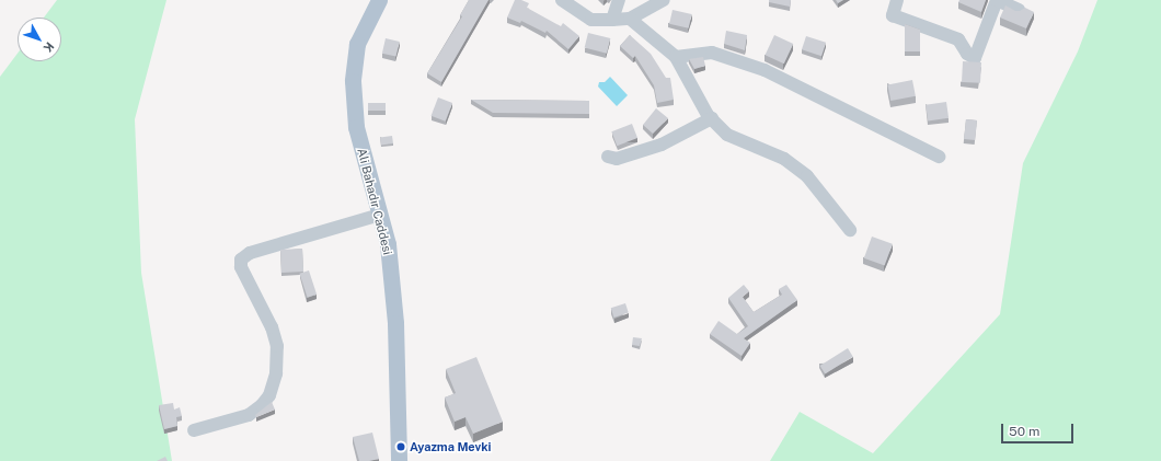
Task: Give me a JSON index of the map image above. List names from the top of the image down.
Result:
{
  "streets": {
    "main road": ["Ali Bahadır Caddesi"]
  },
  "places": ["Ayazma Mevki"],
  "scale_bar": "50 m",
  "north": "bottom right"
}
